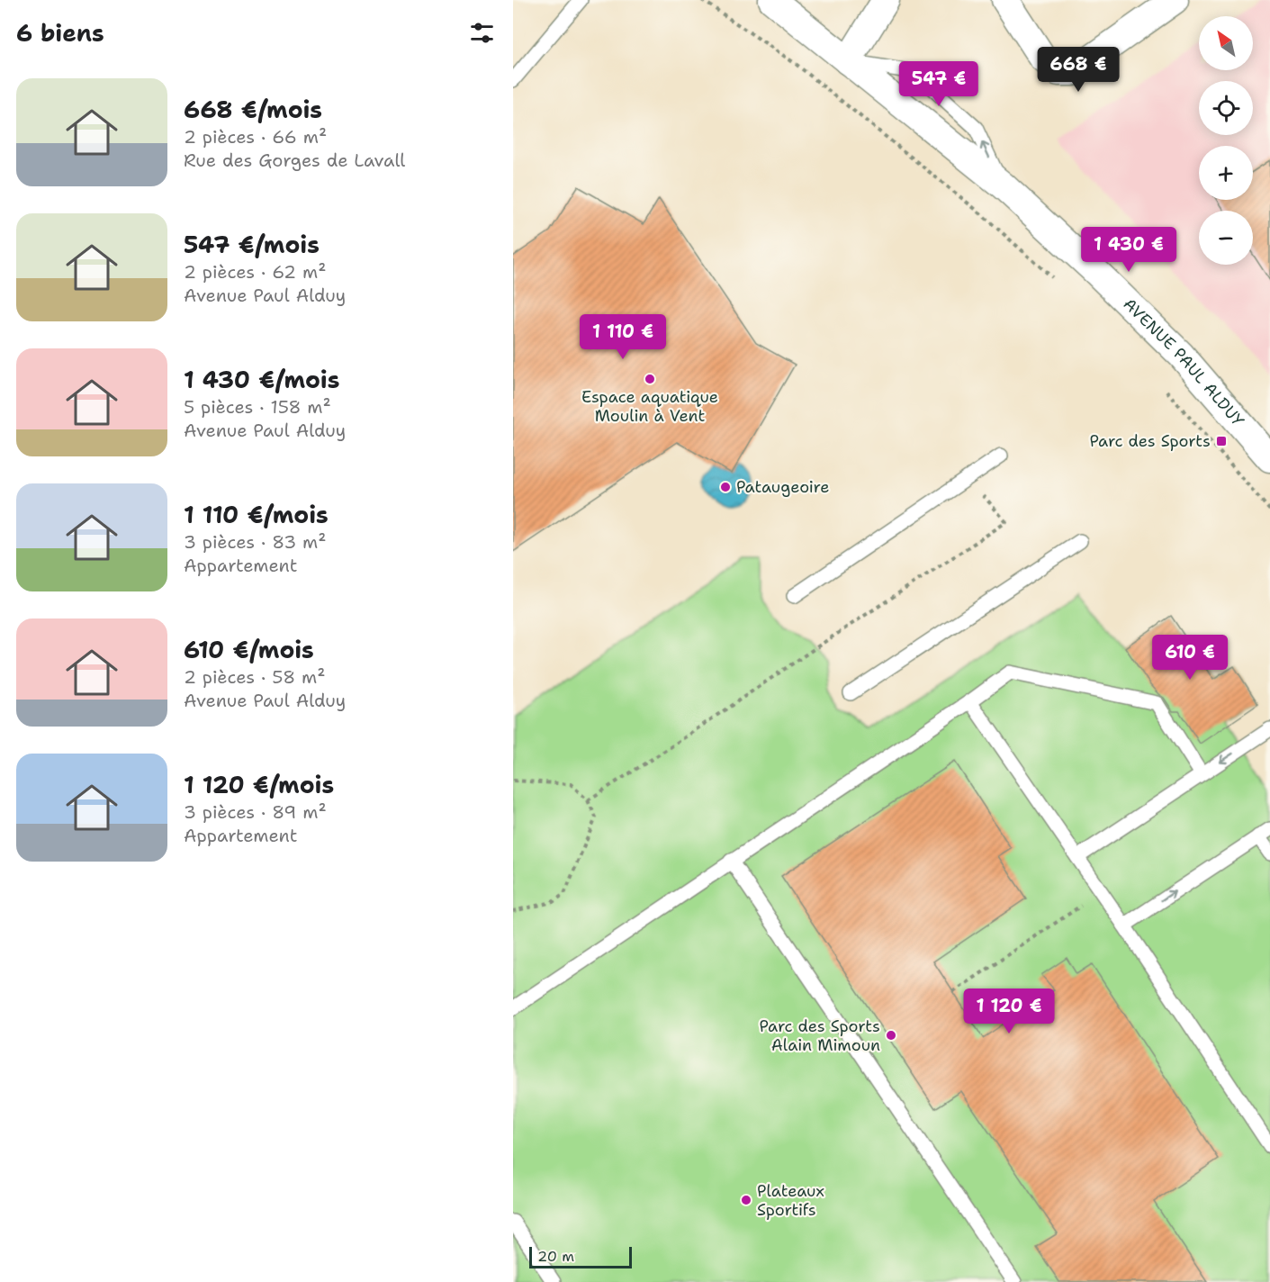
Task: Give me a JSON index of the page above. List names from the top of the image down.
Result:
{
  "streets": {
    "street": ["AVENUE PAUL ALDUY"]
  },
  "places": {
    "other": [
      "Espace aquatique Moulin à Vent",
      "Pataugeoire",
      "Parc des Sports Alain Mimoun",
      "Plateaux Sportifs"
    ],
    "transit": ["Parc des Sports"]
  },
  "scale_bar": "20 m",
  "north": "top left",
  "page": {
    "heading": "6 biens",
    "map_buttons": ["+", "−"],
    "price": [
      "668 €",
      "547 €",
      "1 430 €",
      "1 110 €",
      "610 €",
      "1 120 €"
    ],
    "list": [
      {
        "name": "668 €/mois",
        "note": "2 pièces · 66 m² · Rue des Gorges de Lavall"
      },
      {
        "name": "547 €/mois",
        "note": "2 pièces · 62 m² · Avenue Paul Alduy"
      },
      {
        "name": "1 430 €/mois",
        "note": "5 pièces · 158 m² · Avenue Paul Alduy"
      },
      {
        "name": "1 110 €/mois",
        "note": "3 pièces · 83 m² · Appartement"
      },
      {
        "name": "610 €/mois",
        "note": "2 pièces · 58 m² · Avenue Paul Alduy"
      },
      {
        "name": "1 120 €/mois",
        "note": "3 pièces · 89 m² · Appartement"
      }
    ],
    "scale": "20 m"
  }
}
